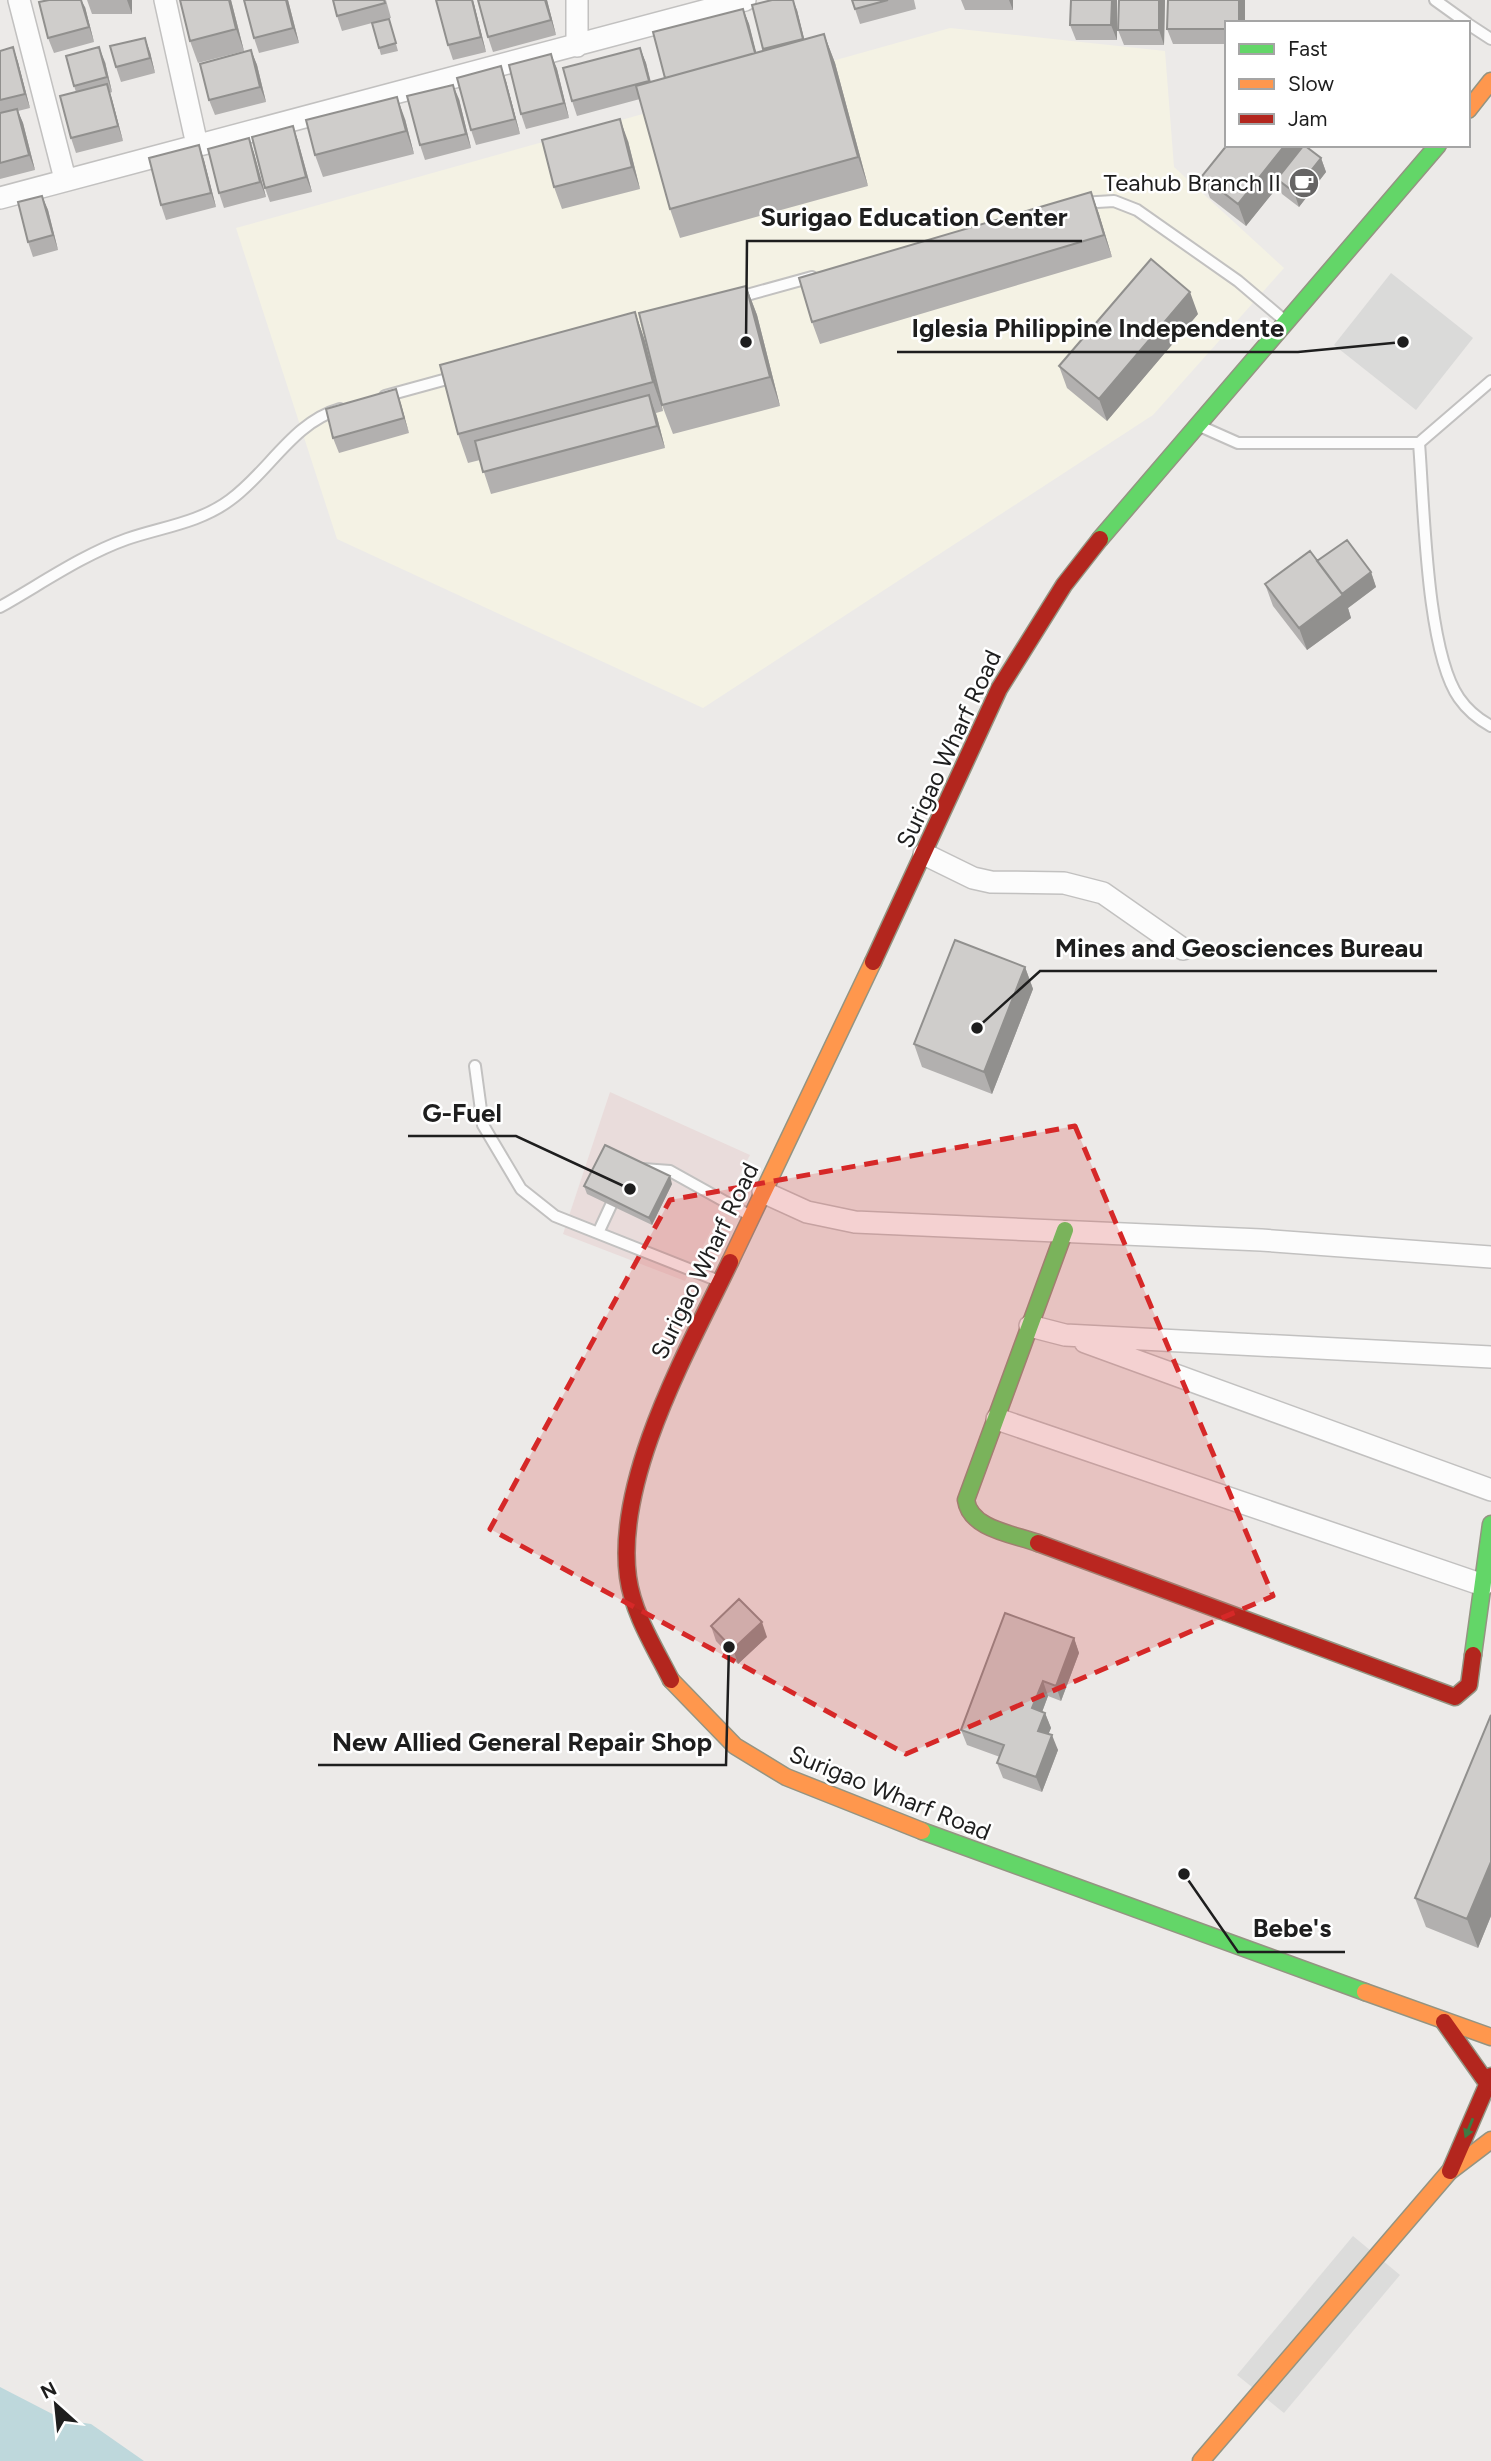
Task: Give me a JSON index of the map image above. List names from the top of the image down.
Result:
{
  "streets": {
    "main road": ["Surigao Wharf Road"]
  },
  "places": {
    "cafe": ["Teahub Branch II"],
    "other": [
      "Surigao Education Center",
      "Iglesia Philippine Independente",
      "Mines and Geosciences Bureau",
      "G-Fuel",
      "New Allied General Repair Shop",
      "Bebe's"
    ]
  },
  "legend": ["Fast", "Slow", "Jam"],
  "north": "top left"
}
